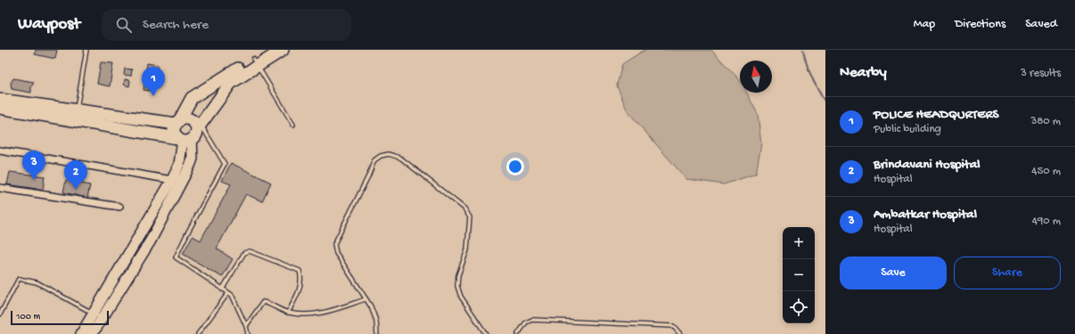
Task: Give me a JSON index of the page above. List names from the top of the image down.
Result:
{
  "scale_bar": "100 m",
  "north": "top",
  "page": {
    "header": "Waypost",
    "search": "Search here",
    "nav": ["Map", "Directions", "Saved"],
    "heading": ["Nearby", "3 results"],
    "pins": ["1", "3", "2"],
    "list": [
      {
        "mark": "1",
        "name": "POLICE HEADQURTERS",
        "note": "Public building",
        "value": "380 m"
      },
      {
        "mark": "2",
        "name": "Brindavani Hospital",
        "note": "Hospital",
        "value": "450 m"
      },
      {
        "mark": "3",
        "name": "Ambatkar Hospital",
        "note": "Hospital",
        "value": "490 m"
      }
    ],
    "map_buttons": ["+", "−"],
    "buttons": ["Save", "Share"],
    "scale": "100 m"
  }
}
